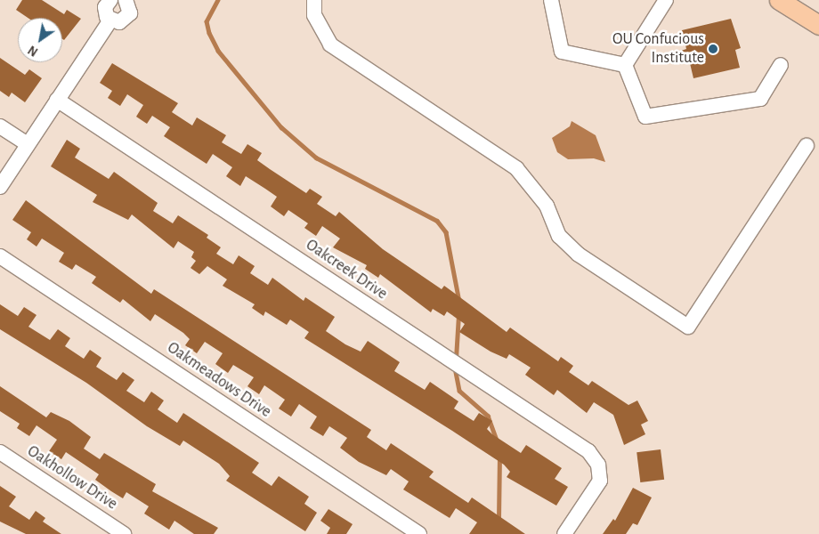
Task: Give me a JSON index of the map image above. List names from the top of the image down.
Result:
{
  "streets": {
    "street": ["Oakcreek Drive", "Oakmeadows Drive", "Oakhollow Drive"]
  },
  "places": ["OU Confucious Institute"],
  "north": "bottom left"
}
